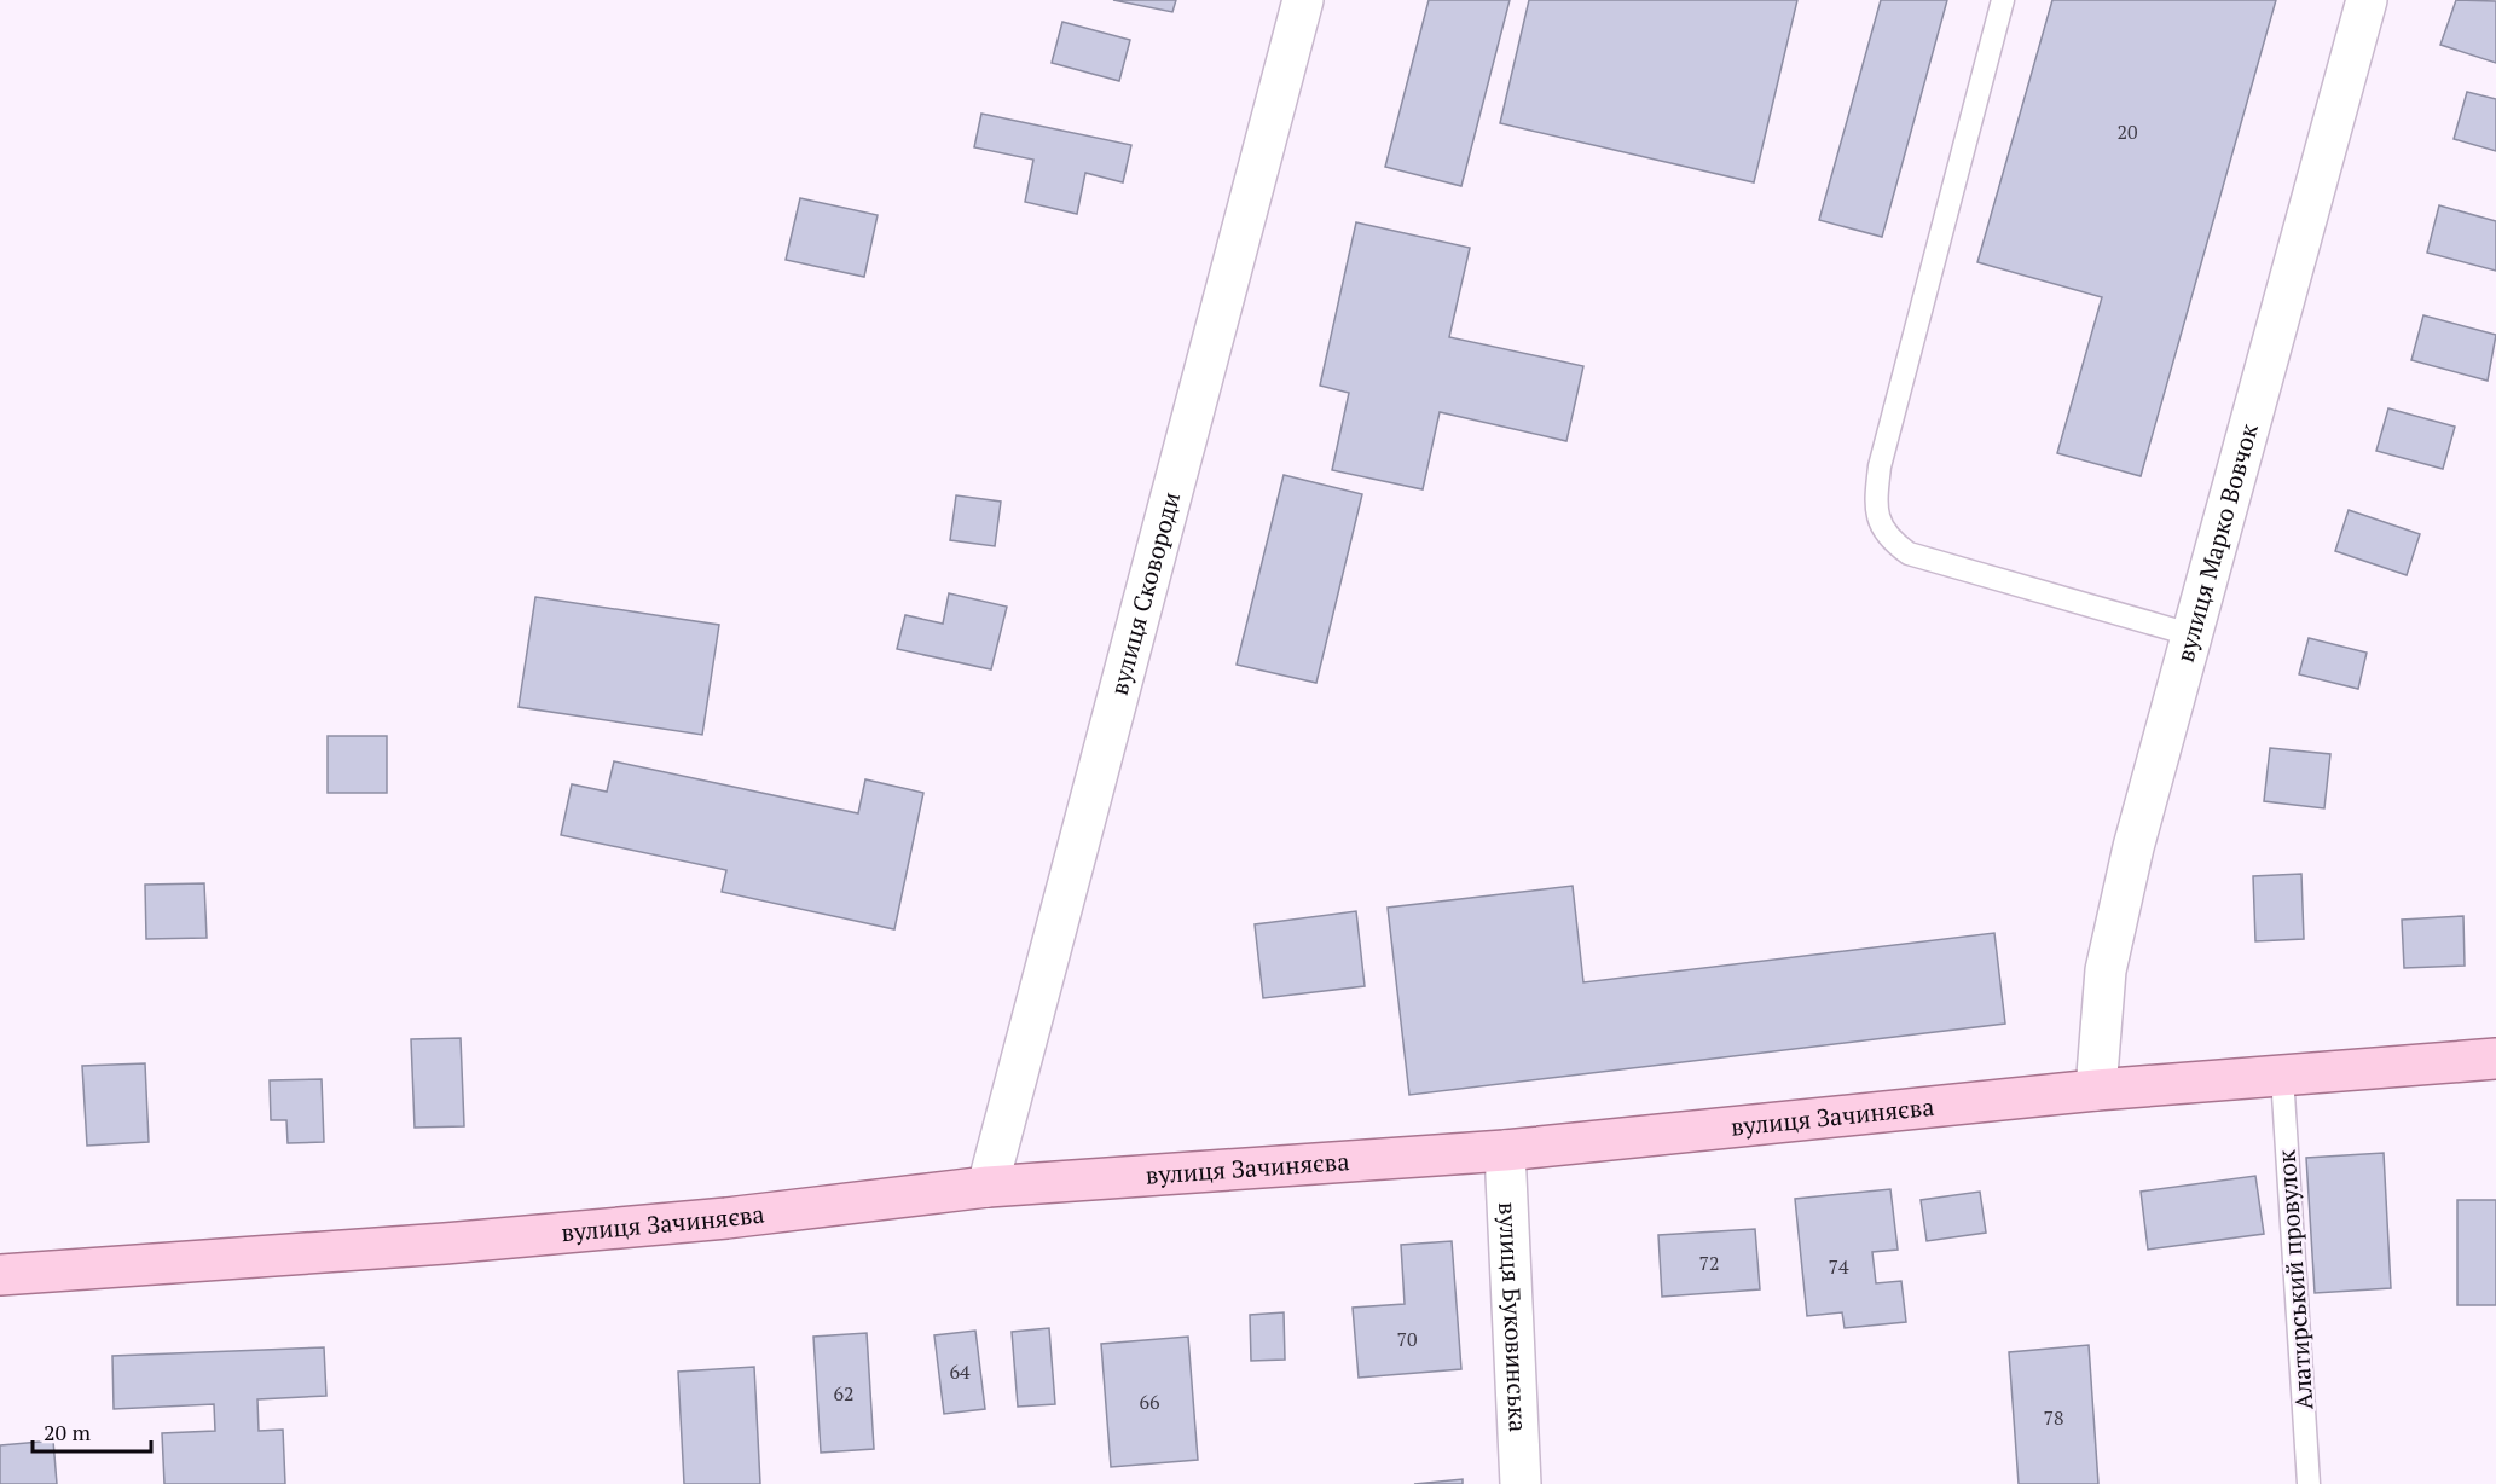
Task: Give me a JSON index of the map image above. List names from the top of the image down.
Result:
{
  "streets": {
    "main road": ["вулиця Зачиняєва"],
    "street": ["вулиця Марко Вовчок", "вулиця Сковороди", "вулиця Буковинська"],
    "lane": ["Алатирський провулок"]
  },
  "crossings": [
    ["вулиця Марко Вовчок", "вулиця Зачиняєва"],
    ["вулиця Сковороди", "вулиця Зачиняєва"],
    ["вулиця Зачиняєва", "Алатирський провулок"],
    ["вулиця Зачиняєва", "вулиця Буковинська"]
  ],
  "house_numbers": [
    "20",
    "72",
    "74",
    "70",
    "64",
    "62",
    "66",
    "78"
  ],
  "scale_bar": "20 m"
}
